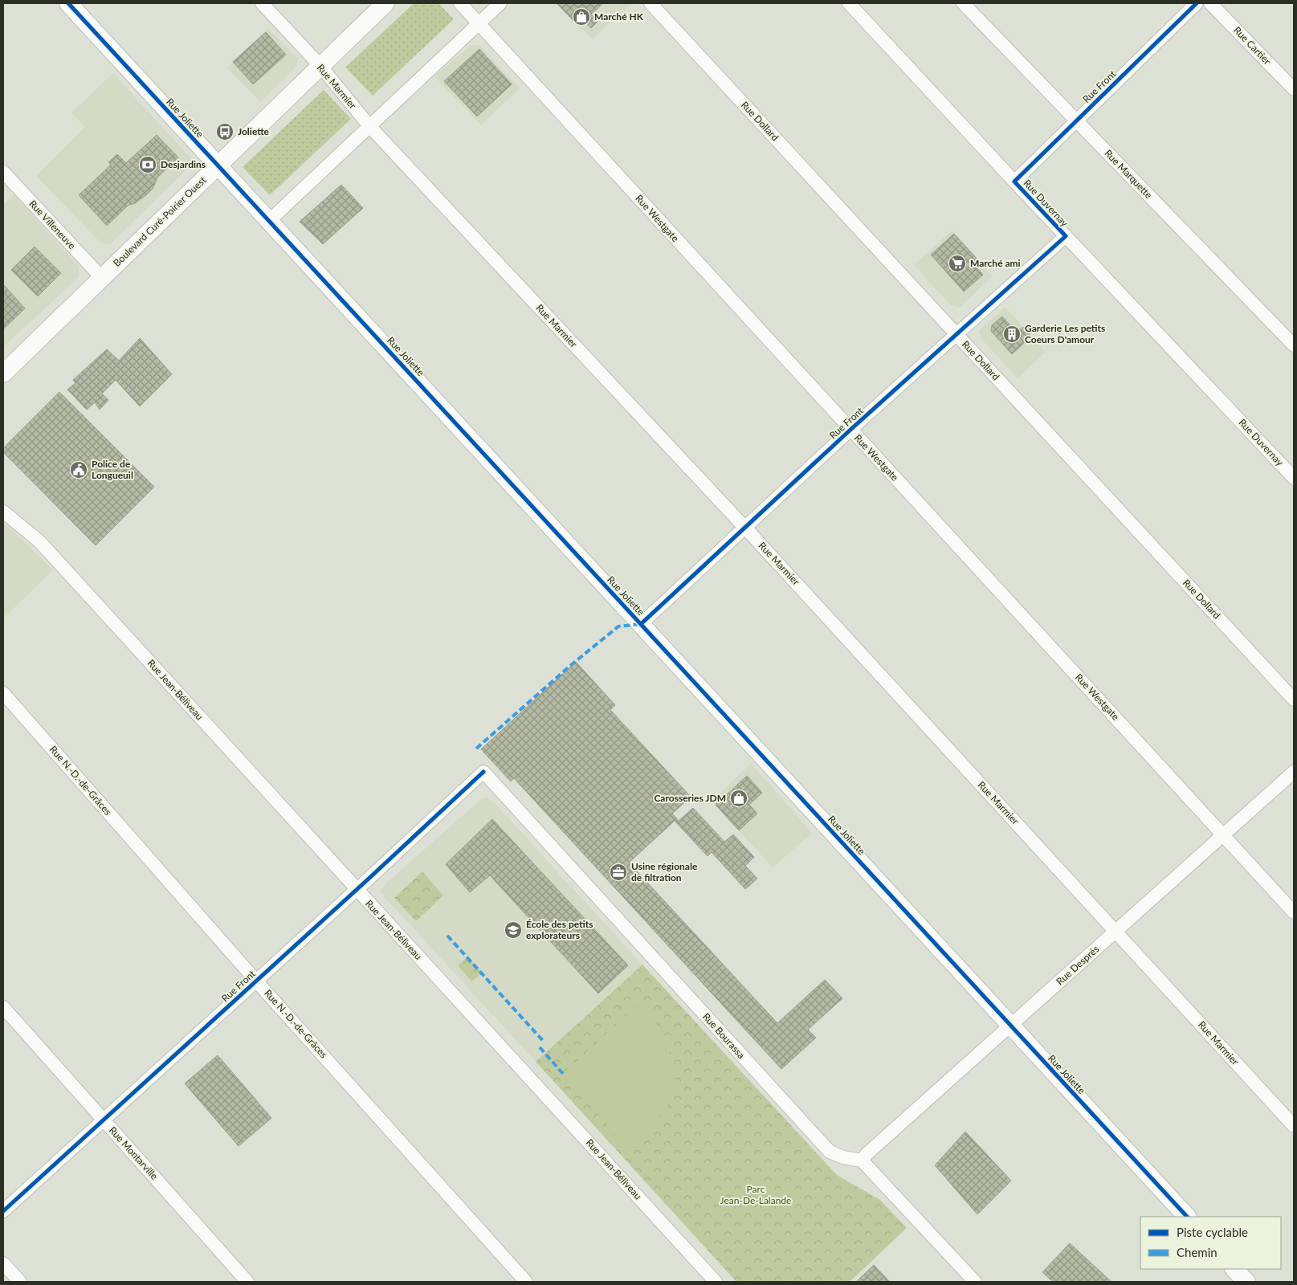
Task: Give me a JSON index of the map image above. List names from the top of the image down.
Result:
{
  "streets": {
    "street": [
      "Rue Cartier",
      "Rue Marmier",
      "Rue Front",
      "Rue Joliette",
      "Rue Dollard",
      "Rue Marquette",
      "Rue Duvernay",
      "Rue Westgate",
      "Boulevard Curé-Poirier Ouest",
      "Rue Villeneuve",
      "Rue Jean-Béliveau",
      "Rue N.-D.-de-Grâces",
      "Rue Després",
      "Rue Bourassa",
      "Rue Montarville"
    ]
  },
  "crossings": [
    ["Rue Marmier", "Rue Front"],
    ["Rue Marmier", "Boulevard Curé-Poirier Ouest"],
    ["Rue Marmier", "Rue Després"],
    ["Rue Front", "Rue Joliette"],
    ["Rue Front", "Rue Dollard"],
    ["Rue Front", "Rue Marquette"],
    ["Rue Front", "Rue Duvernay"],
    ["Rue Front", "Rue Westgate"],
    ["Rue Front", "Rue Jean-Béliveau"],
    ["Rue Front", "Rue N.-D.-de-Grâces"],
    ["Rue Front", "Rue Bourassa"],
    ["Rue Front", "Rue Montarville"],
    ["Rue Joliette", "Boulevard Curé-Poirier Ouest"],
    ["Rue Joliette", "Rue Després"],
    ["Rue Westgate", "Rue Després"],
    ["Boulevard Curé-Poirier Ouest", "Rue Villeneuve"],
    ["Rue Després", "Rue Bourassa"]
  ],
  "parks": ["Parc Jean-De-Lalande"],
  "places": {
    "shop": ["Marché HK", "Carosseries JDM"],
    "bus stop": ["Joliette"],
    "bank": ["Desjardins"],
    "supermarket": ["Marché ami"],
    "building": ["Garderie Les petits Coeurs D'amour"],
    "public building": ["Police de Longueuil"],
    "office": ["Usine régionale de filtration"],
    "school or university": ["École des petits explorateurs"]
  },
  "legend": ["Piste cyclable", "Chemin"]
}
